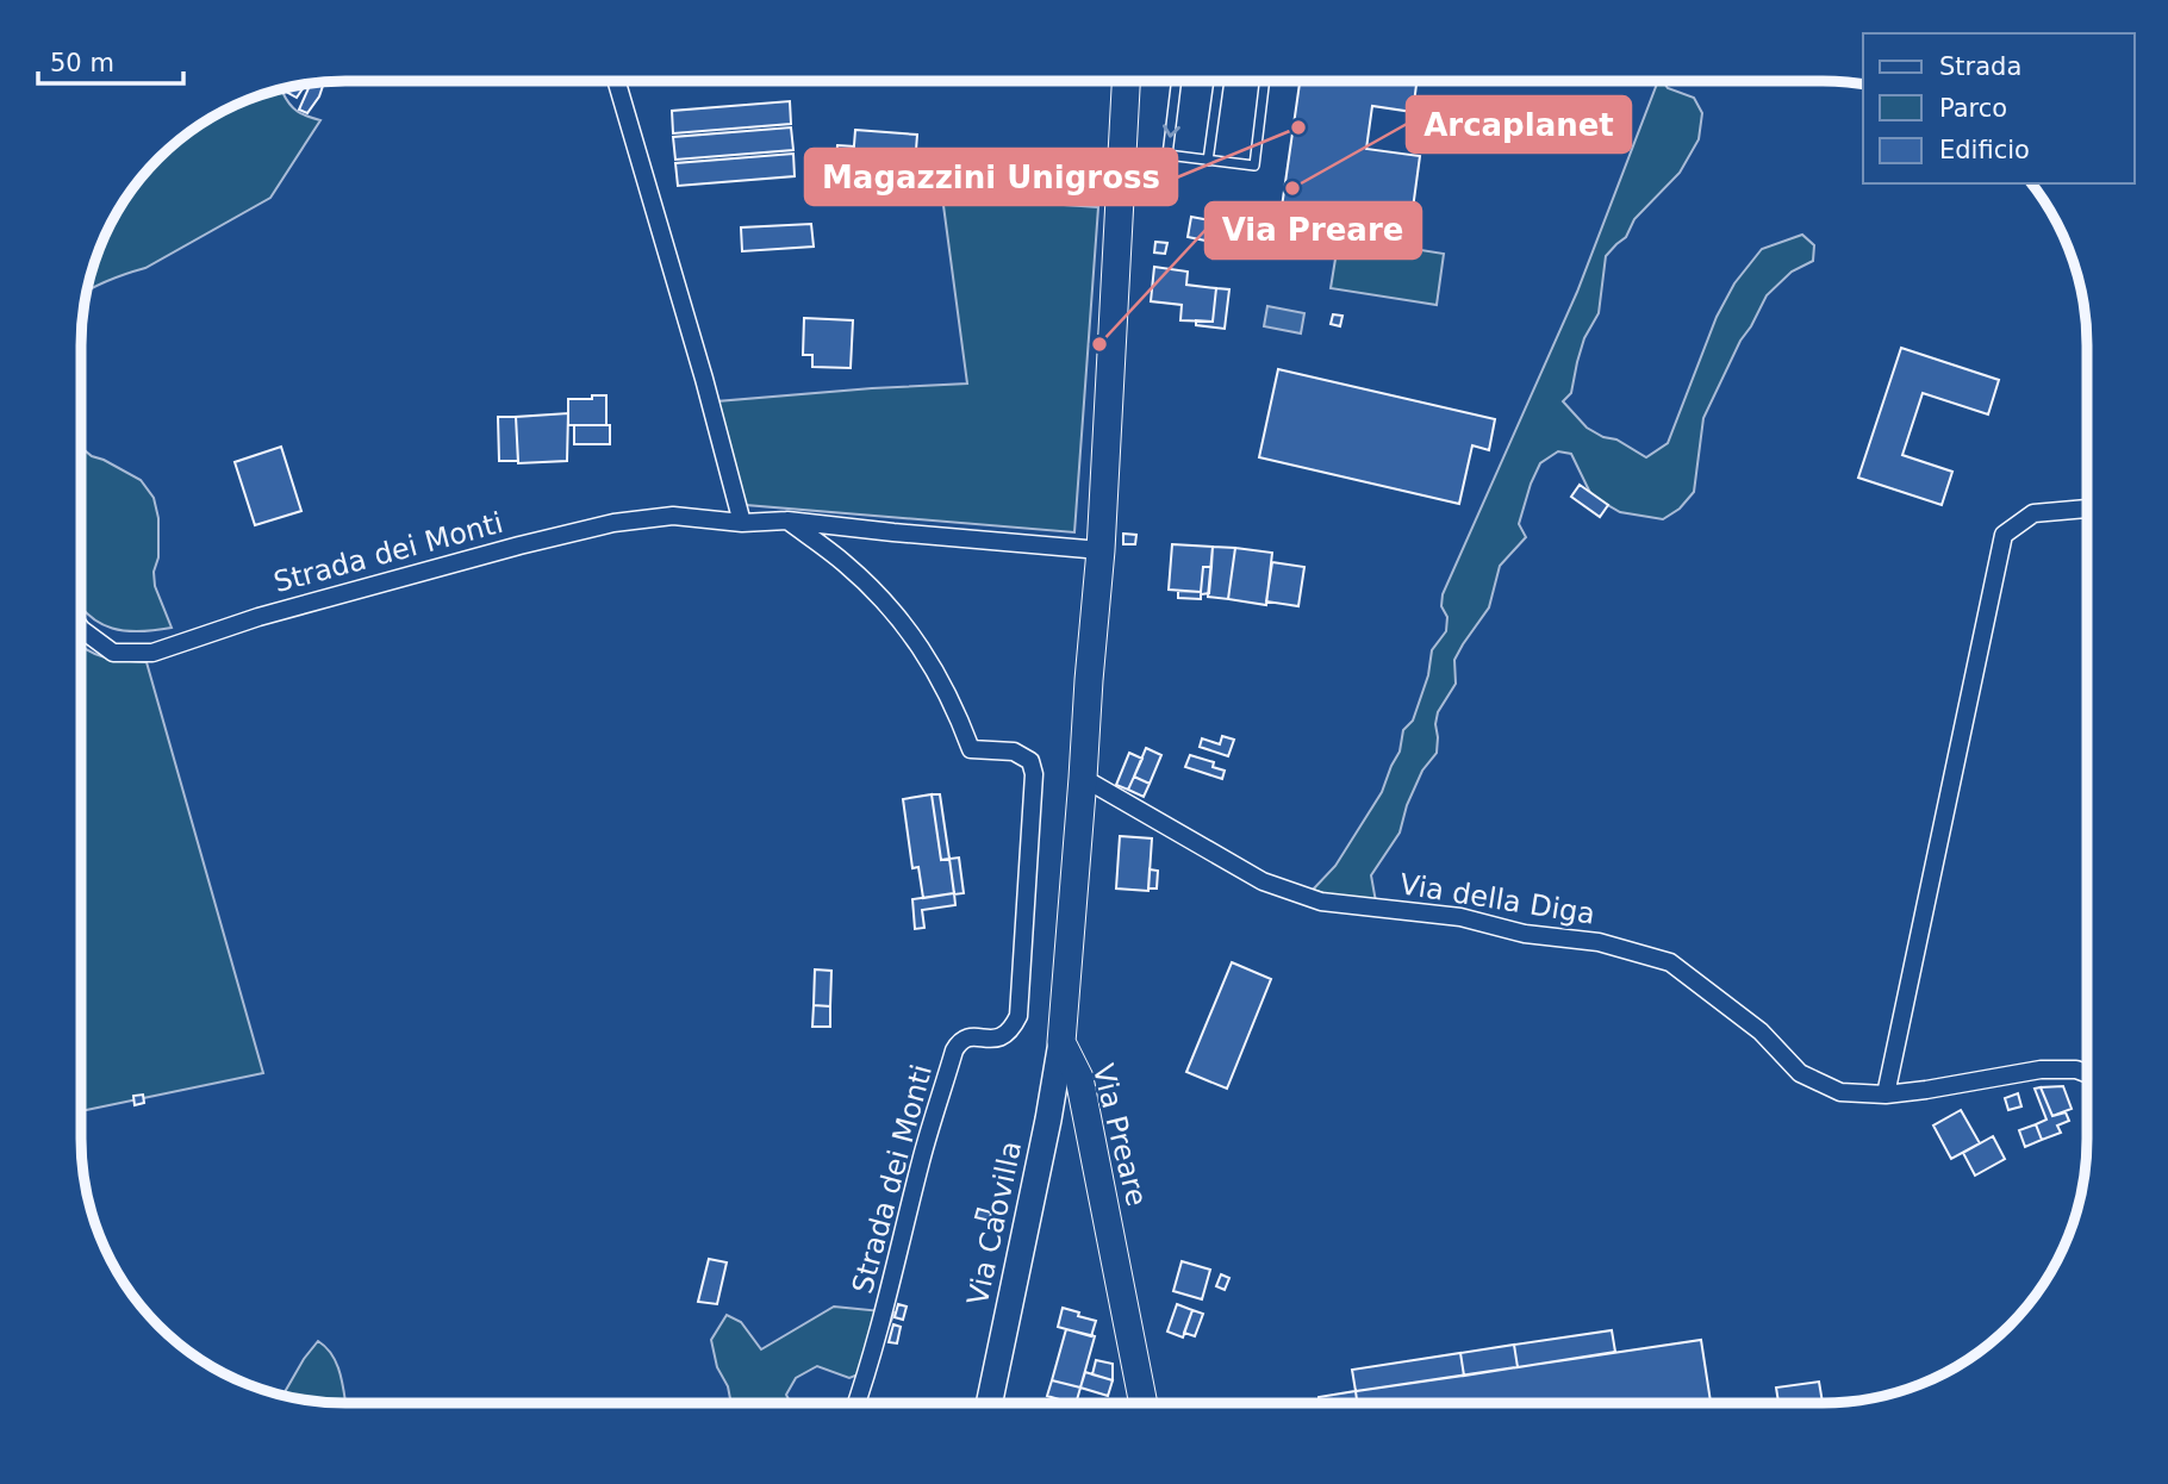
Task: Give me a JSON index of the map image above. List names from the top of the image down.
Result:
{
  "streets": {
    "main road": ["Via Preare", "Via Caovilla"],
    "street": ["Strada dei Monti", "Via della Diga"]
  },
  "crossings": [
    ["Strada dei Monti", "Via Preare"],
    ["Via della Diga", "Via Preare"],
    ["Via Preare", "Via Caovilla"]
  ],
  "places": ["Magazzini Unigross", "Arcaplanet", "Via Preare"],
  "legend": ["Strada", "Parco", "Edificio"],
  "scale_bar": "50 m"
}
